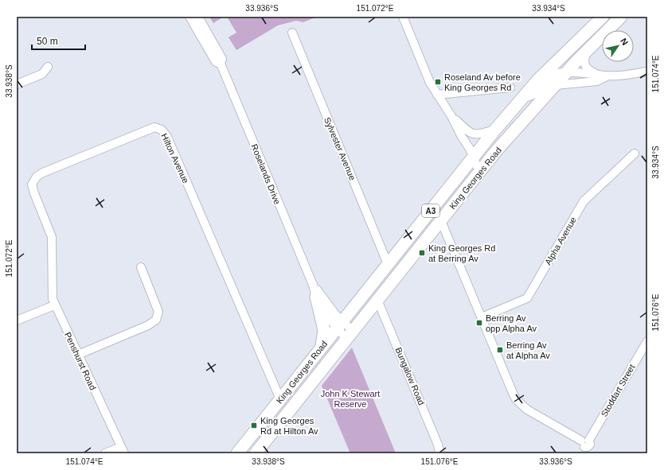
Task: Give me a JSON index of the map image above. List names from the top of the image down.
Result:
{
  "streets": {
    "highway": ["King Georges Road", "A3"],
    "street": [
      "Sylvester Avenue",
      "Hilton Avenue",
      "Roselands Drive",
      "Alpha Avenue",
      "Penshurst Road",
      "Bungalow Road",
      "Stoddart Street"
    ]
  },
  "crossings": [
    ["Sylvester Avenue", "King Georges Road"],
    ["Hilton Avenue", "King Georges Road"],
    ["Hilton Avenue", "Penshurst Road"],
    ["Roselands Drive", "King Georges Road"],
    ["King Georges Road", "Bungalow Road"]
  ],
  "parks": ["John K Stewart Reserve"],
  "places": {
    "transit": [
      "Roseland Av before King Georges Rd",
      "King Georges Rd at Berring Av",
      "Berring Av opp Alpha Av",
      "Berring Av at Alpha Av",
      "King Georges Rd at Hilton Av"
    ]
  },
  "scale_bar": "50 m",
  "north": "top right",
  "coordinates": [
    "33.936°S",
    "151.072°E",
    "33.934°S",
    "151.074°E",
    "33.938°S",
    "151.076°E"
  ]
}
